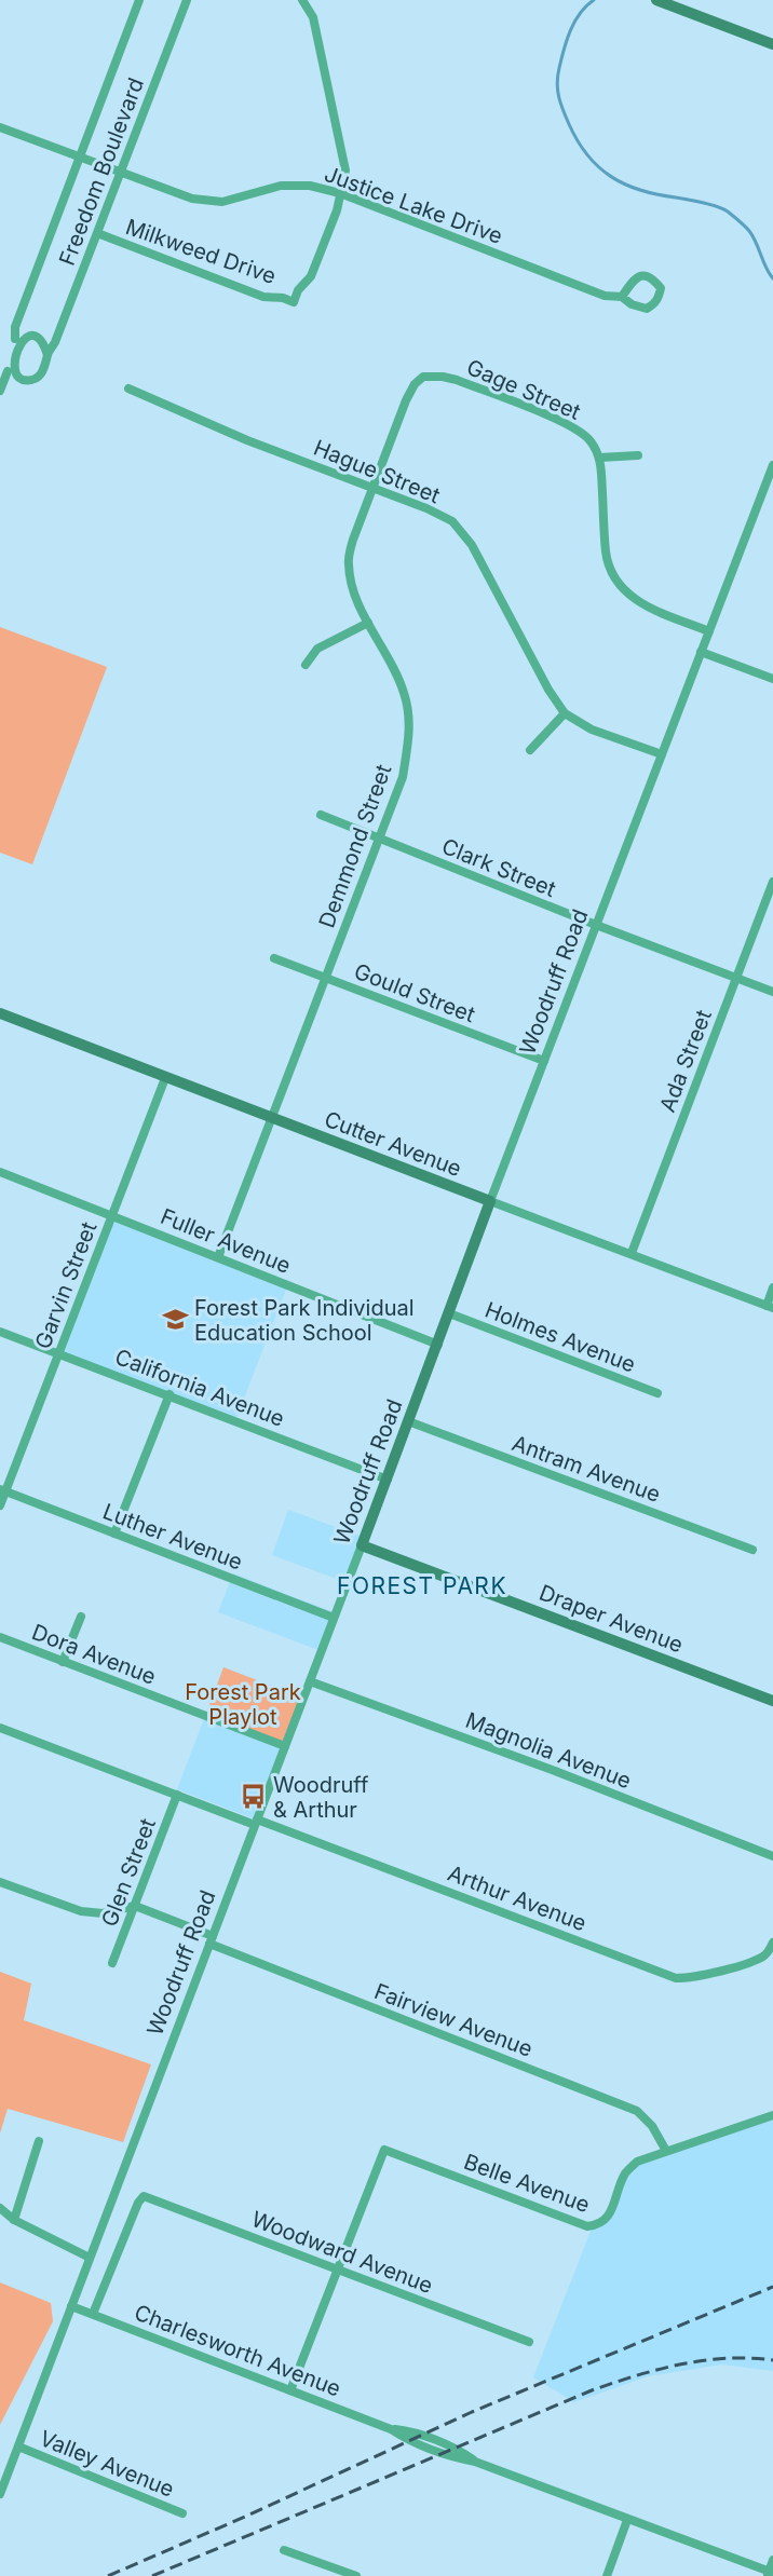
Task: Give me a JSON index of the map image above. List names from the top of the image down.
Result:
{
  "streets": {
    "street": [
      "Freedom Boulevard",
      "Justice Lake Drive",
      "Milkweed Drive",
      "Gage Street",
      "Hague Street",
      "Demmond Street",
      "Clark Street",
      "Woodruff Road",
      "Gould Street",
      "Ada Street",
      "Cutter Avenue",
      "Fuller Avenue",
      "Garvin Street",
      "Holmes Avenue",
      "California Avenue",
      "Antram Avenue",
      "Luther Avenue",
      "Draper Avenue",
      "Dora Avenue",
      "Magnolia Avenue",
      "Glen Street",
      "Arthur Avenue",
      "Fairview Avenue",
      "Belle Avenue",
      "Woodward Avenue",
      "Charlesworth Avenue",
      "Valley Avenue"
    ]
  },
  "crossings": [
    ["Freedom Boulevard", "Justice Lake Drive"],
    ["Freedom Boulevard", "Milkweed Drive"],
    ["Justice Lake Drive", "Milkweed Drive"],
    ["Gage Street", "Demmond Street"],
    ["Hague Street", "Demmond Street"],
    ["Hague Street", "Woodruff Road"],
    ["Demmond Street", "Clark Street"],
    ["Demmond Street", "Gould Street"],
    ["Demmond Street", "Cutter Avenue"],
    ["Demmond Street", "Fuller Avenue"],
    ["Clark Street", "Woodruff Road"],
    ["Clark Street", "Ada Street"],
    ["Woodruff Road", "Gould Street"],
    ["Woodruff Road", "Cutter Avenue"],
    ["Woodruff Road", "Fuller Avenue"],
    ["Woodruff Road", "Holmes Avenue"],
    ["Woodruff Road", "California Avenue"],
    ["Woodruff Road", "Antram Avenue"],
    ["Woodruff Road", "Luther Avenue"],
    ["Woodruff Road", "Draper Avenue"],
    ["Woodruff Road", "Dora Avenue"],
    ["Woodruff Road", "Magnolia Avenue"],
    ["Woodruff Road", "Arthur Avenue"],
    ["Woodruff Road", "Fairview Avenue"],
    ["Woodruff Road", "Charlesworth Avenue"],
    ["Woodruff Road", "Valley Avenue"],
    ["Ada Street", "Cutter Avenue"],
    ["Cutter Avenue", "Garvin Street"],
    ["Fuller Avenue", "Garvin Street"],
    ["Garvin Street", "California Avenue"],
    ["Garvin Street", "Luther Avenue"],
    ["Glen Street", "Arthur Avenue"],
    ["Glen Street", "Fairview Avenue"],
    ["Fairview Avenue", "Belle Avenue"],
    ["Belle Avenue", "Woodward Avenue"],
    ["Woodward Avenue", "Charlesworth Avenue"]
  ],
  "districts": ["FOREST PARK"],
  "parks": ["Forest Park Playlot"],
  "places": {
    "school or university": ["Forest Park Individual Education School"],
    "bus stop": ["Woodruff & Arthur"]
  }
}
